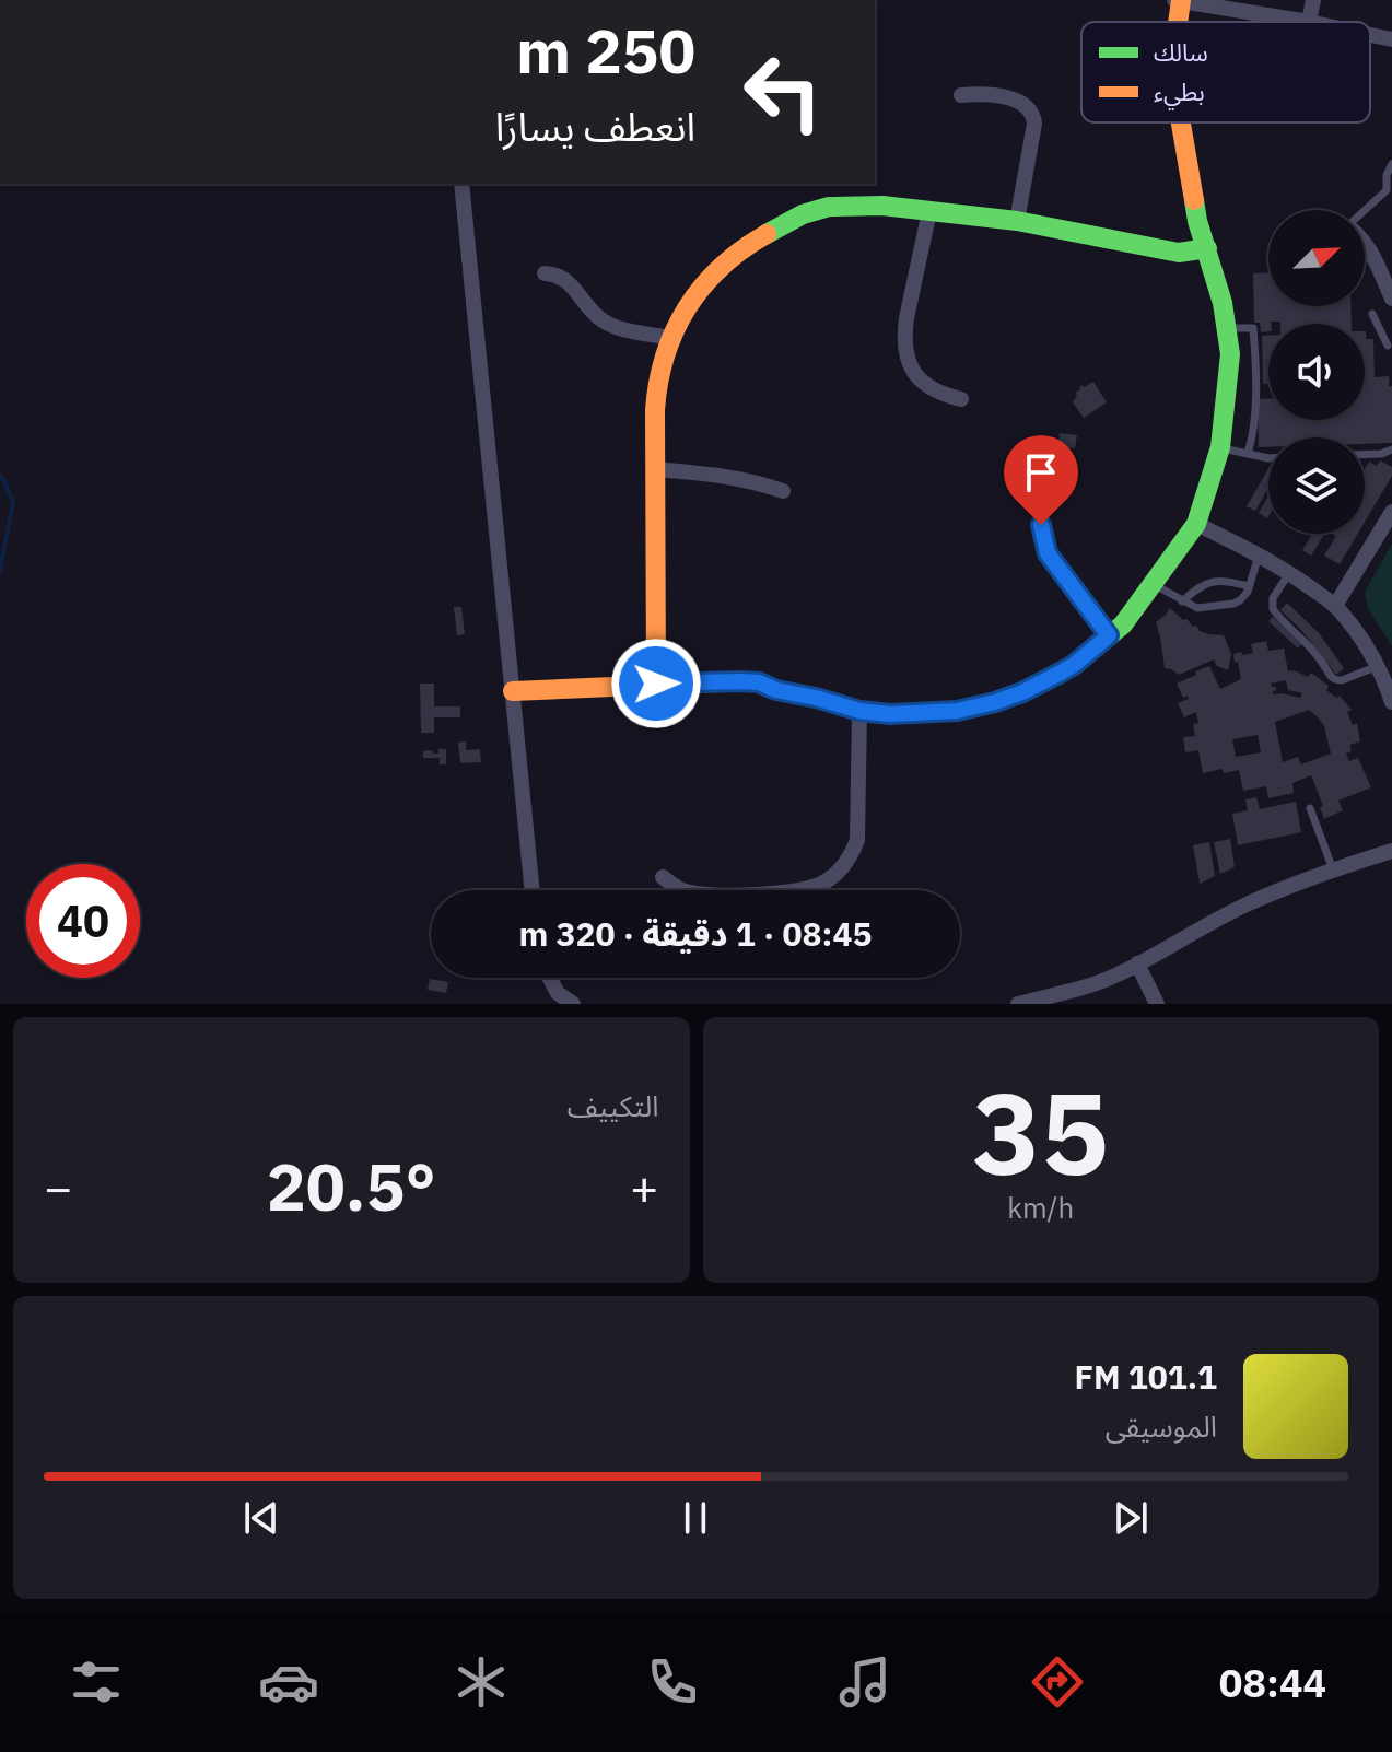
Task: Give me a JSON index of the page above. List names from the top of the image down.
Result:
{
  "legend": ["سالك", "بطيء"],
  "north": "top right",
  "page": {
    "turn": ["250 m", "انعطف يسارًا"],
    "limit": "40",
    "trip": "08:45 · 1 دقيقة · 320 m",
    "tile": [
      ["35", "km/h"],
      "التكييف"
    ],
    "heat": ["−", "20.5°", "+"],
    "song": ["101.1 FM", "الموسيقى"],
    "tabs": "08:44"
  }
}
